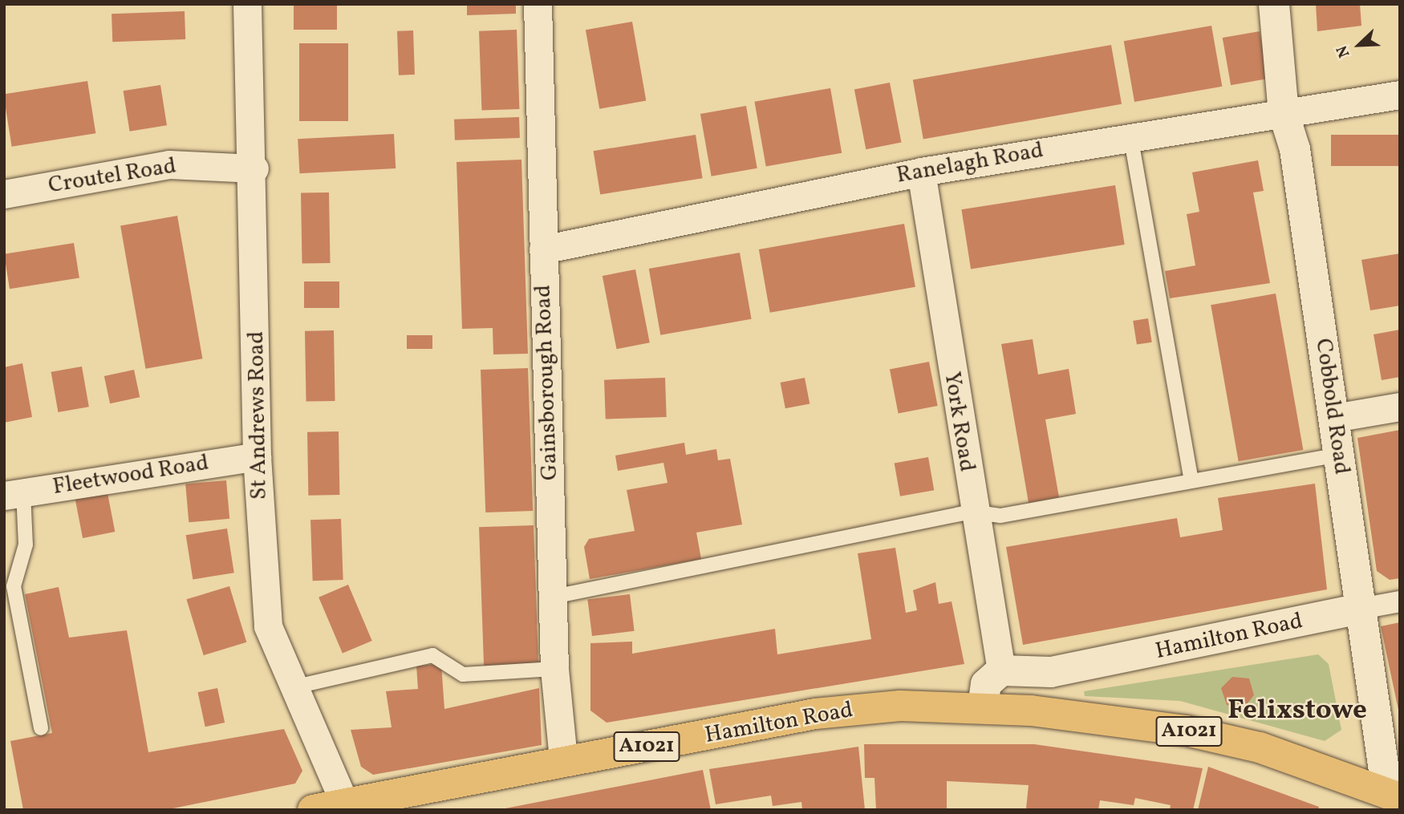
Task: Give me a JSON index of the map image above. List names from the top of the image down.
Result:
{
  "streets": {
    "main road": ["Hamilton Road", "A1021"],
    "street": [
      "Ranelagh Road",
      "Croutel Road",
      "Gainsborough Road",
      "Cobbold Road",
      "St Andrews Road",
      "York Road",
      "Fleetwood Road"
    ]
  },
  "crossings": [
    ["Ranelagh Road", "Gainsborough Road"],
    ["Ranelagh Road", "Cobbold Road"],
    ["Ranelagh Road", "York Road"],
    ["Croutel Road", "St Andrews Road"],
    ["Gainsborough Road", "Hamilton Road"],
    ["Cobbold Road", "Hamilton Road"],
    ["St Andrews Road", "Fleetwood Road"],
    ["St Andrews Road", "Hamilton Road"],
    ["York Road", "Hamilton Road"]
  ],
  "districts": ["Felixstowe"],
  "north": "bottom left"
}
